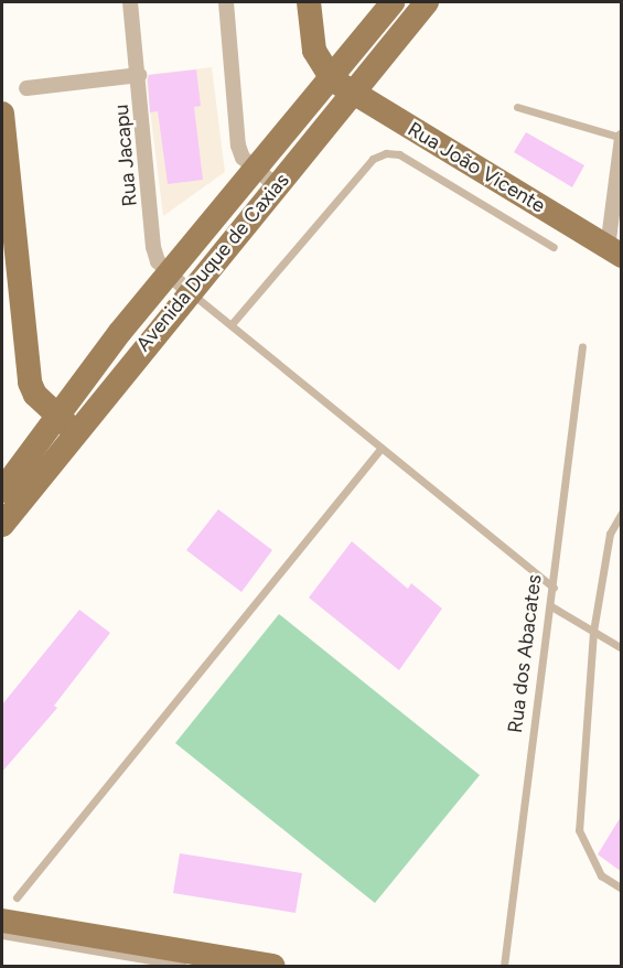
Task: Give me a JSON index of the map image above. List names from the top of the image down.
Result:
{
  "streets": {
    "main road": ["Rua João Vicente", "Avenida Duque de Caxias"],
    "street": ["Rua Jacapu"],
    "lane": ["Rua dos Abacates"]
  },
  "crossings": [
    ["Rua Jacapu", "Avenida Duque de Caxias"],
    ["Rua João Vicente", "Avenida Duque de Caxias"]
  ]
}
